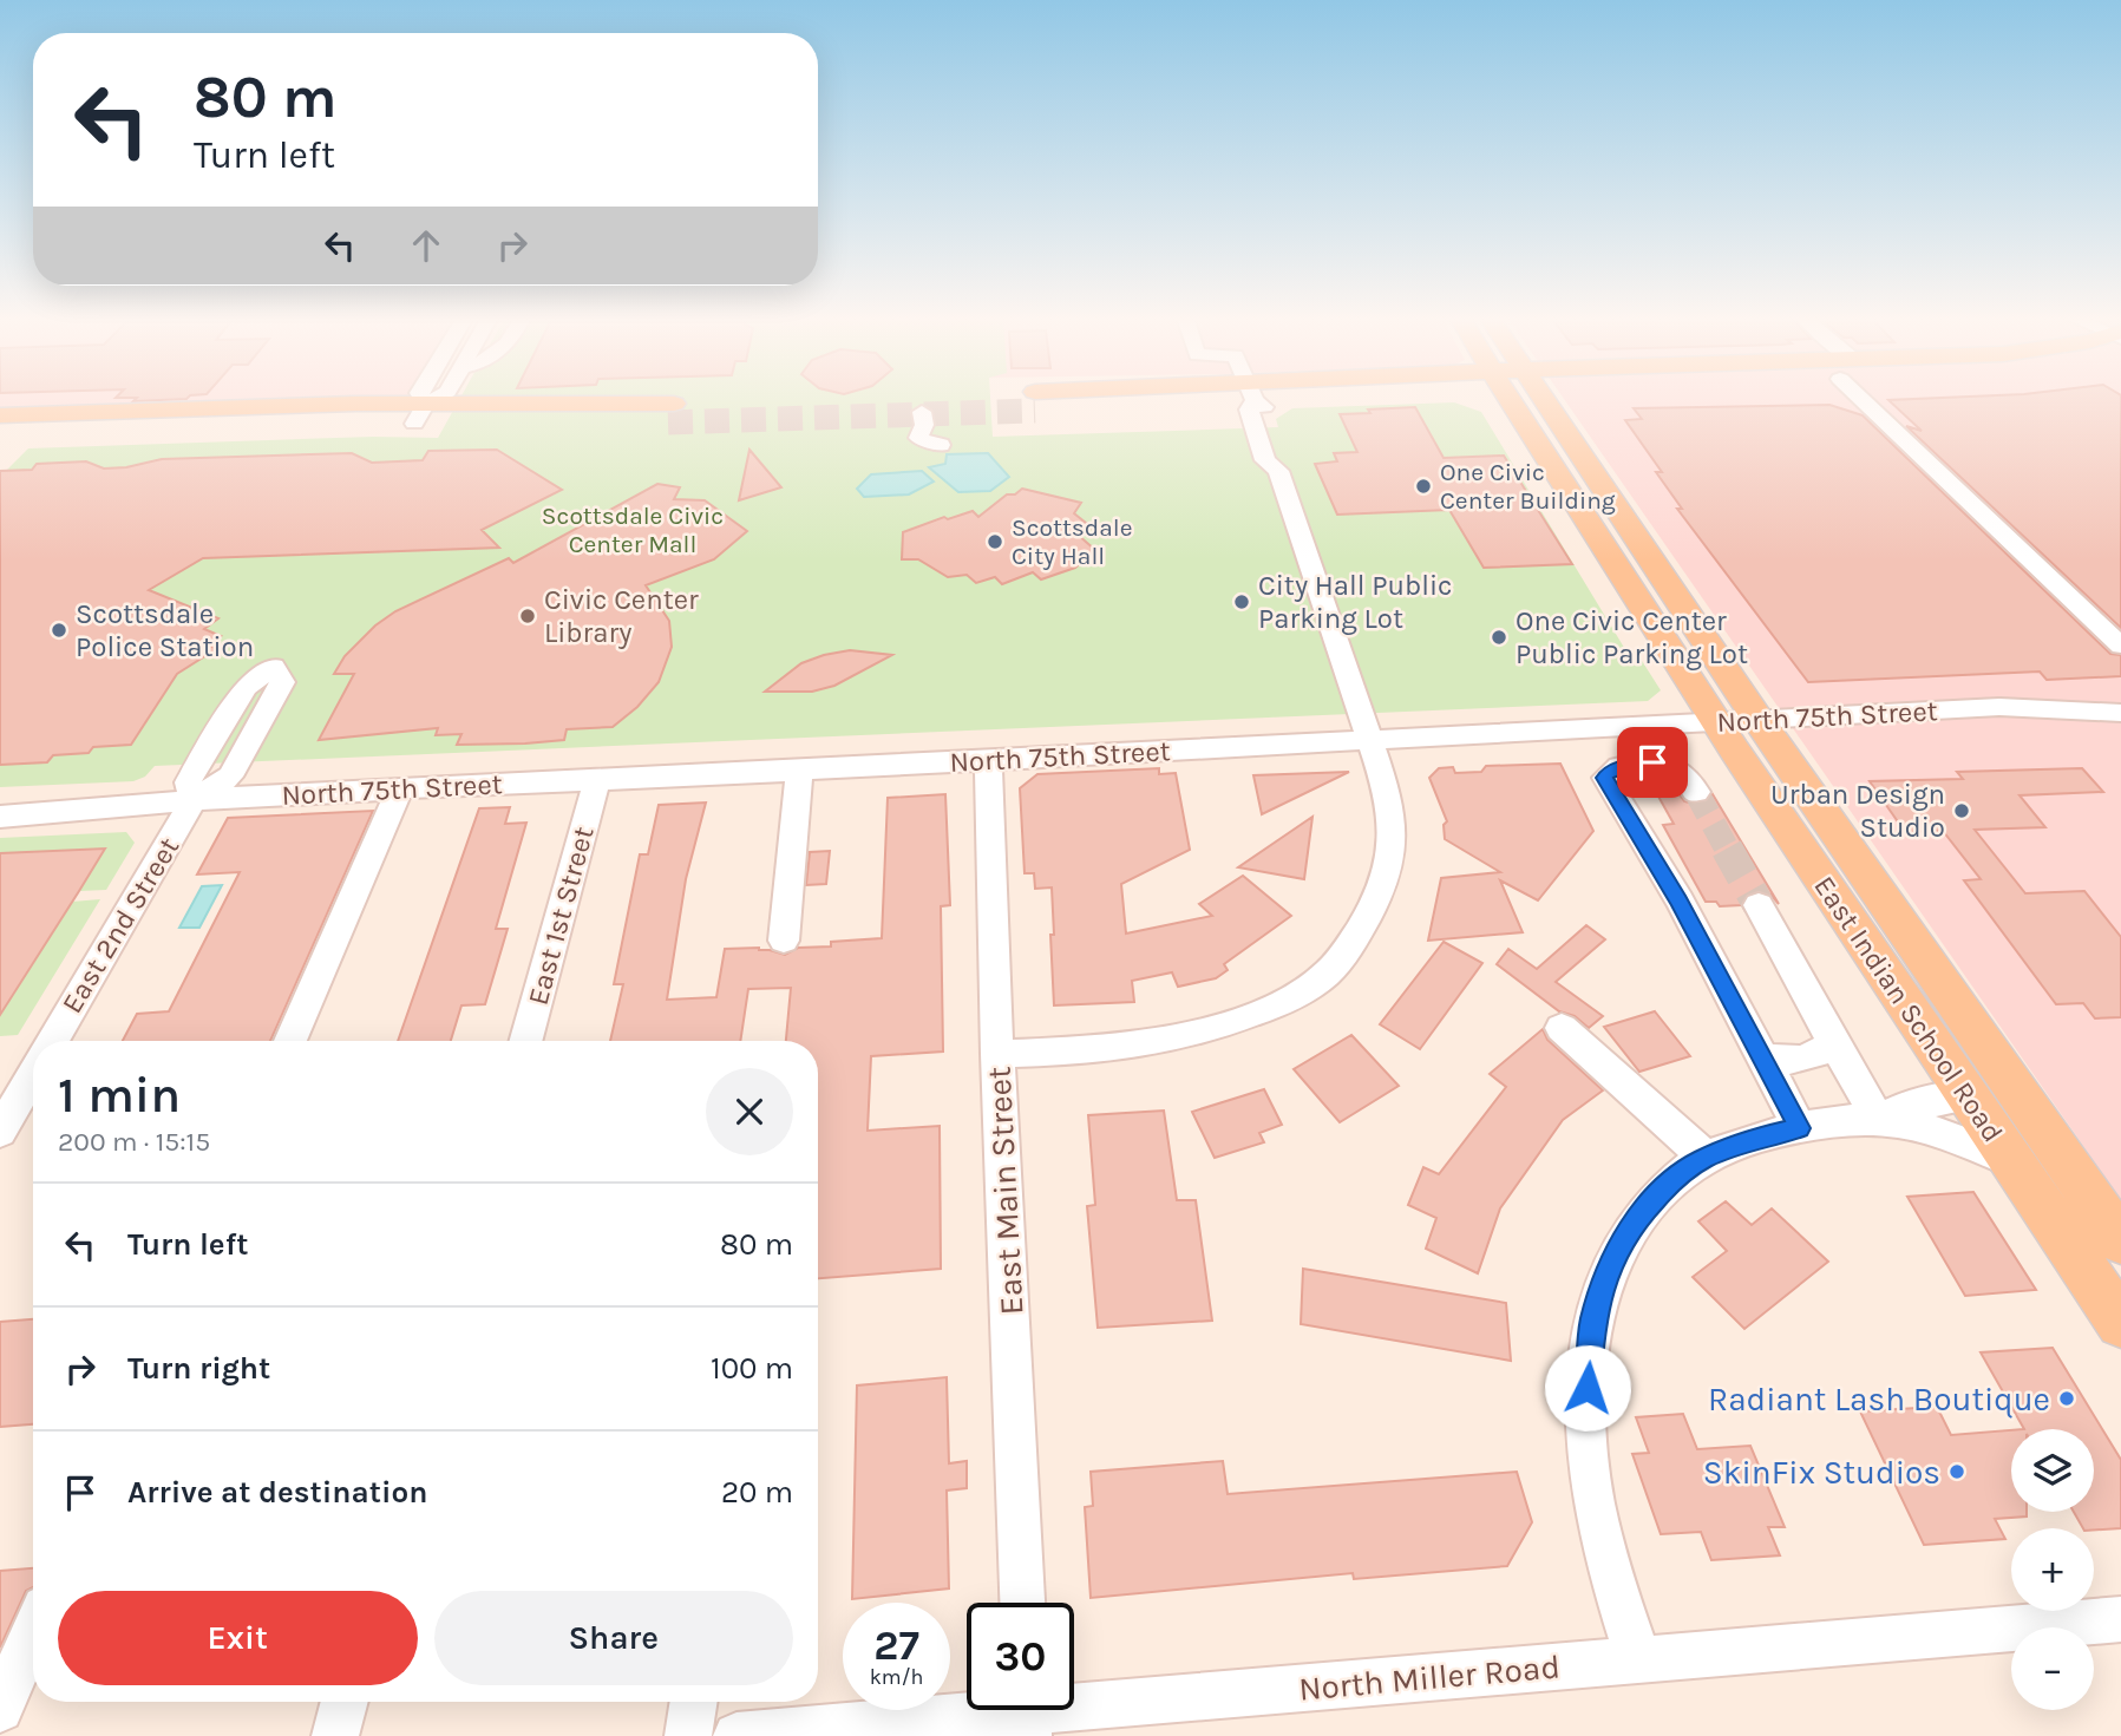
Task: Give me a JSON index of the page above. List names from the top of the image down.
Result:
{
  "streets": {
    "main road": ["East Indian School Road"],
    "street": [
      "North 75th Street",
      "East 1st Street",
      "East 2nd Street",
      "East Main Street",
      "North Miller Road"
    ]
  },
  "crossings": [
    ["North 75th Street", "East 1st Street"],
    ["North 75th Street", "East 2nd Street"],
    ["North 75th Street", "East Indian School Road"],
    ["North 75th Street", "East Main Street"]
  ],
  "parks": ["Scottsdale Civic Center Mall"],
  "places": [
    "One Civic Center Building",
    "Scottsdale City Hall",
    "City Hall Public Parking Lot",
    "Civic Center Library",
    "Scottsdale Police Station",
    "One Civic Center Public Parking Lot",
    "Urban Design Studio",
    "Radiant Lash Boutique",
    "SkinFix Studios"
  ],
  "page": {
    "turn": ["80 m", "Turn left"],
    "heading": ["1 min", "200 m · 15:15"],
    "list": [
      {
        "name": "Turn left",
        "value": "80 m"
      },
      {
        "name": "Turn right",
        "value": "100 m"
      },
      {
        "name": "Arrive at destination",
        "value": "20 m"
      }
    ],
    "map_buttons": ["+", "−"],
    "buttons": ["Exit", "Share"],
    "speed": "27 km/h",
    "limit": "30"
  }
}
